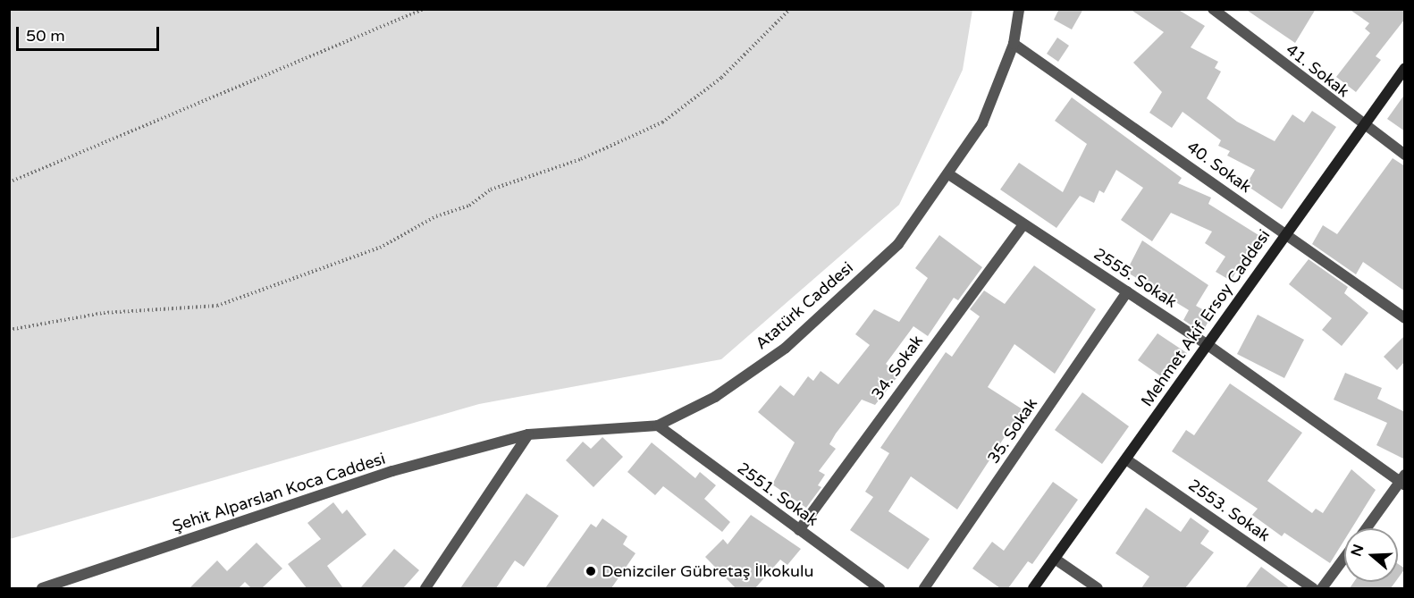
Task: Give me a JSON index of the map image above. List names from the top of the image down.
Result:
{
  "streets": {
    "street": [
      "41. Sokak",
      "40. Sokak",
      "2555. Sokak",
      "Atatürk Caddesi",
      "Mehmet Akif Ersoy Caddesi",
      "34. Sokak",
      "35. Sokak",
      "Şehit Alparslan Koca Caddesi",
      "2551. Sokak",
      "2553. Sokak"
    ]
  },
  "crossings": [
    ["41. Sokak", "Mehmet Akif Ersoy Caddesi"],
    ["40. Sokak", "Atatürk Caddesi"],
    ["40. Sokak", "Mehmet Akif Ersoy Caddesi"],
    ["2555. Sokak", "Atatürk Caddesi"],
    ["2555. Sokak", "Mehmet Akif Ersoy Caddesi"],
    ["2555. Sokak", "34. Sokak"],
    ["2555. Sokak", "35. Sokak"],
    ["Atatürk Caddesi", "Şehit Alparslan Koca Caddesi"],
    ["Atatürk Caddesi", "2551. Sokak"],
    ["Mehmet Akif Ersoy Caddesi", "2553. Sokak"],
    ["34. Sokak", "2551. Sokak"]
  ],
  "places": ["Denizciler Gübretaş İlkokulu"],
  "scale_bar": "50 m",
  "north": "left"
}
